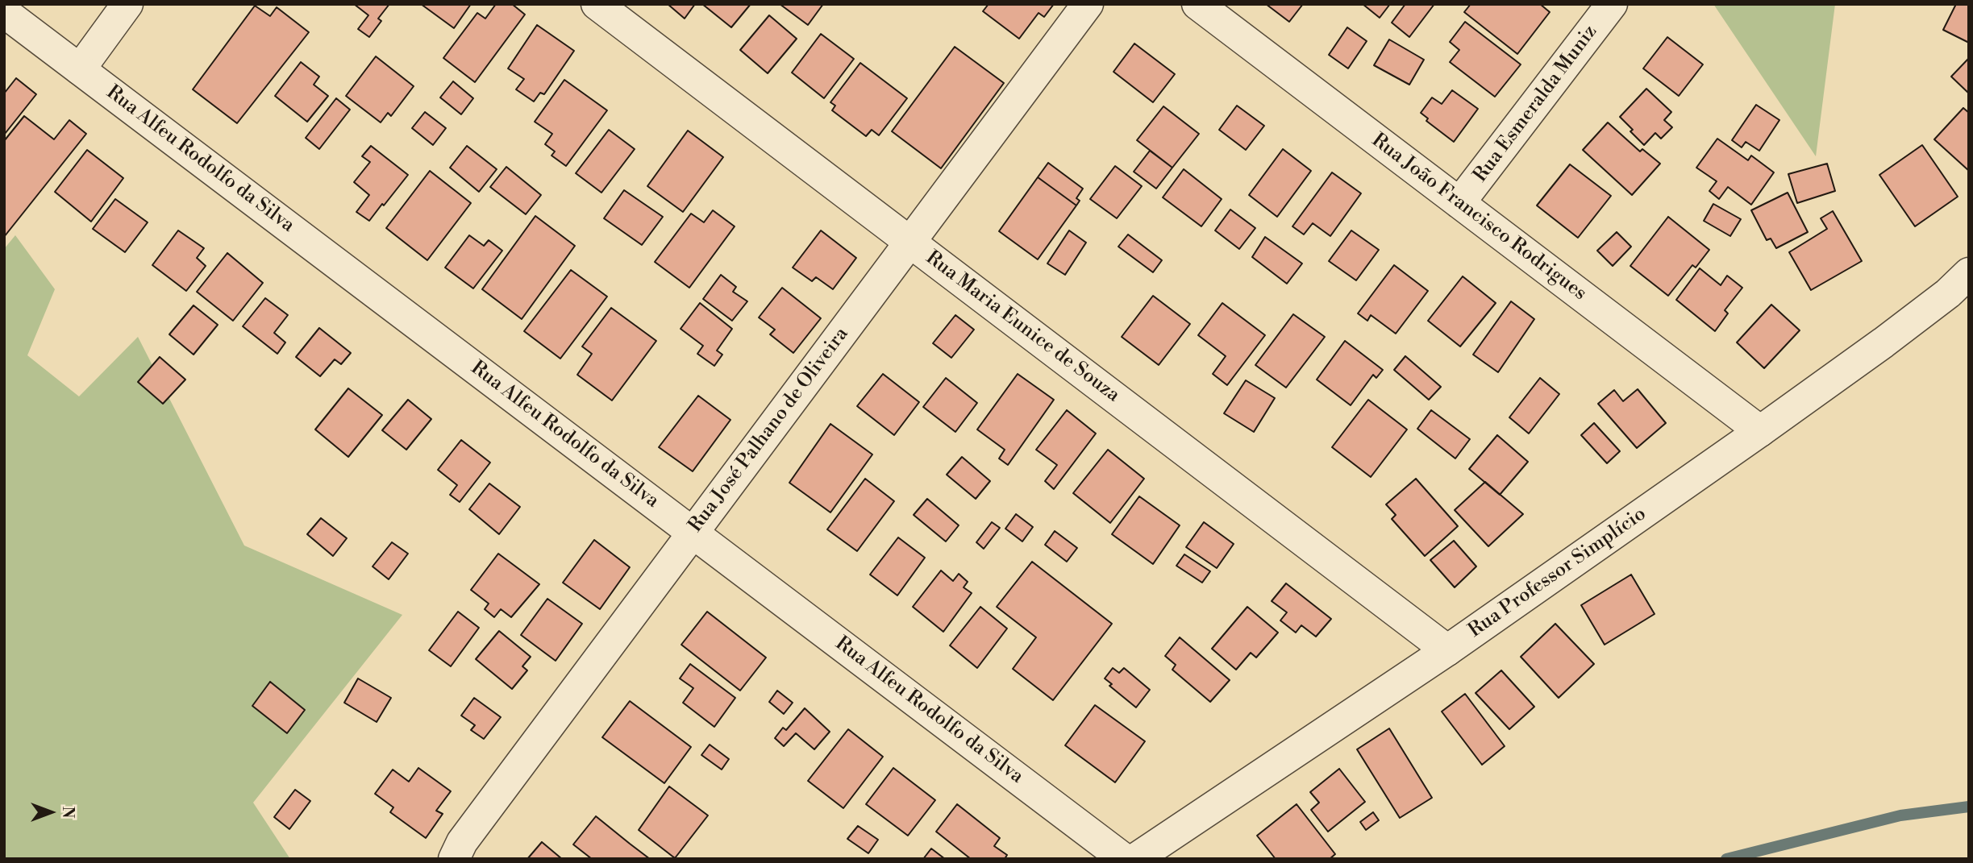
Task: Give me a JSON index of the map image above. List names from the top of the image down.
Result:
{
  "streets": {
    "street": [
      "Rua Esmeralda Muniz",
      "Rua Alfeu Rodolfo da Silva",
      "Rua João Francisco Rodrigues",
      "Rua Maria Eunice de Souza",
      "Rua José Palhano de Oliveira",
      "Rua Professor Simplício"
    ]
  },
  "crossings": [
    ["Rua Esmeralda Muniz", "Rua João Francisco Rodrigues"],
    ["Rua Alfeu Rodolfo da Silva", "Rua José Palhano de Oliveira"],
    ["Rua João Francisco Rodrigues", "Rua Professor Simplício"],
    ["Rua Maria Eunice de Souza", "Rua José Palhano de Oliveira"],
    ["Rua Maria Eunice de Souza", "Rua Professor Simplício"]
  ],
  "north": "right"
}
